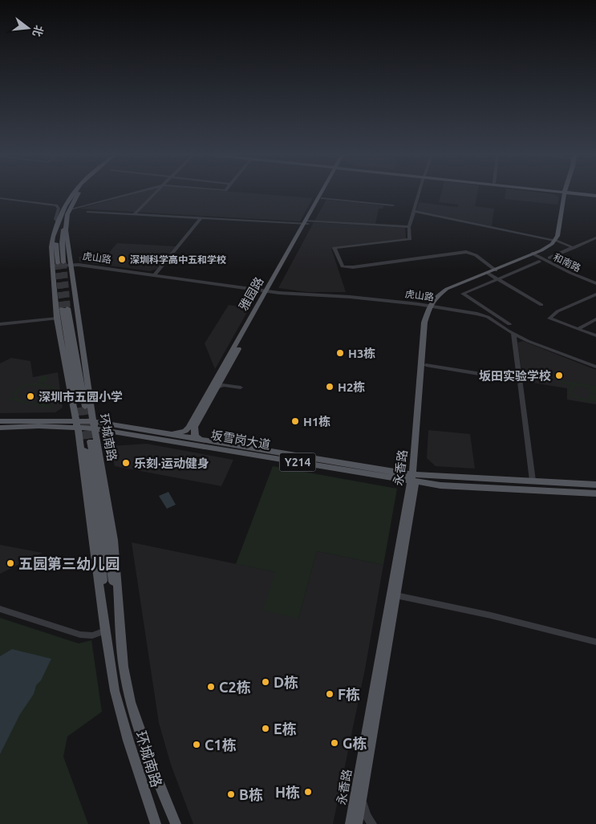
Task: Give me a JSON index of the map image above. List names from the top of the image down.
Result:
{
  "streets": {
    "main road": [
      "雅园路",
      "环城南路",
      "坂雪岗大道",
      "Y214",
      "永香路"
    ],
    "street": ["虎山路", "和南路"]
  },
  "crossings": [
    ["虎山路", "雅园路"],
    ["虎山路", "环城南路"],
    ["虎山路", "永香路"],
    ["雅园路", "坂雪岗大道"],
    ["环城南路", "坂雪岗大道"],
    ["坂雪岗大道", "永香路"]
  ],
  "places": [
    "深圳科学高中五和学校",
    "H3栋",
    "坂田实验学校",
    "H2栋",
    "深圳市五园小学",
    "H1栋",
    "乐刻·运动健身",
    "五园第三幼儿园",
    "D栋",
    "C2栋",
    "F栋",
    "E栋",
    "G栋",
    "C1栋",
    "H栋",
    "B栋"
  ],
  "north": "right"
}
